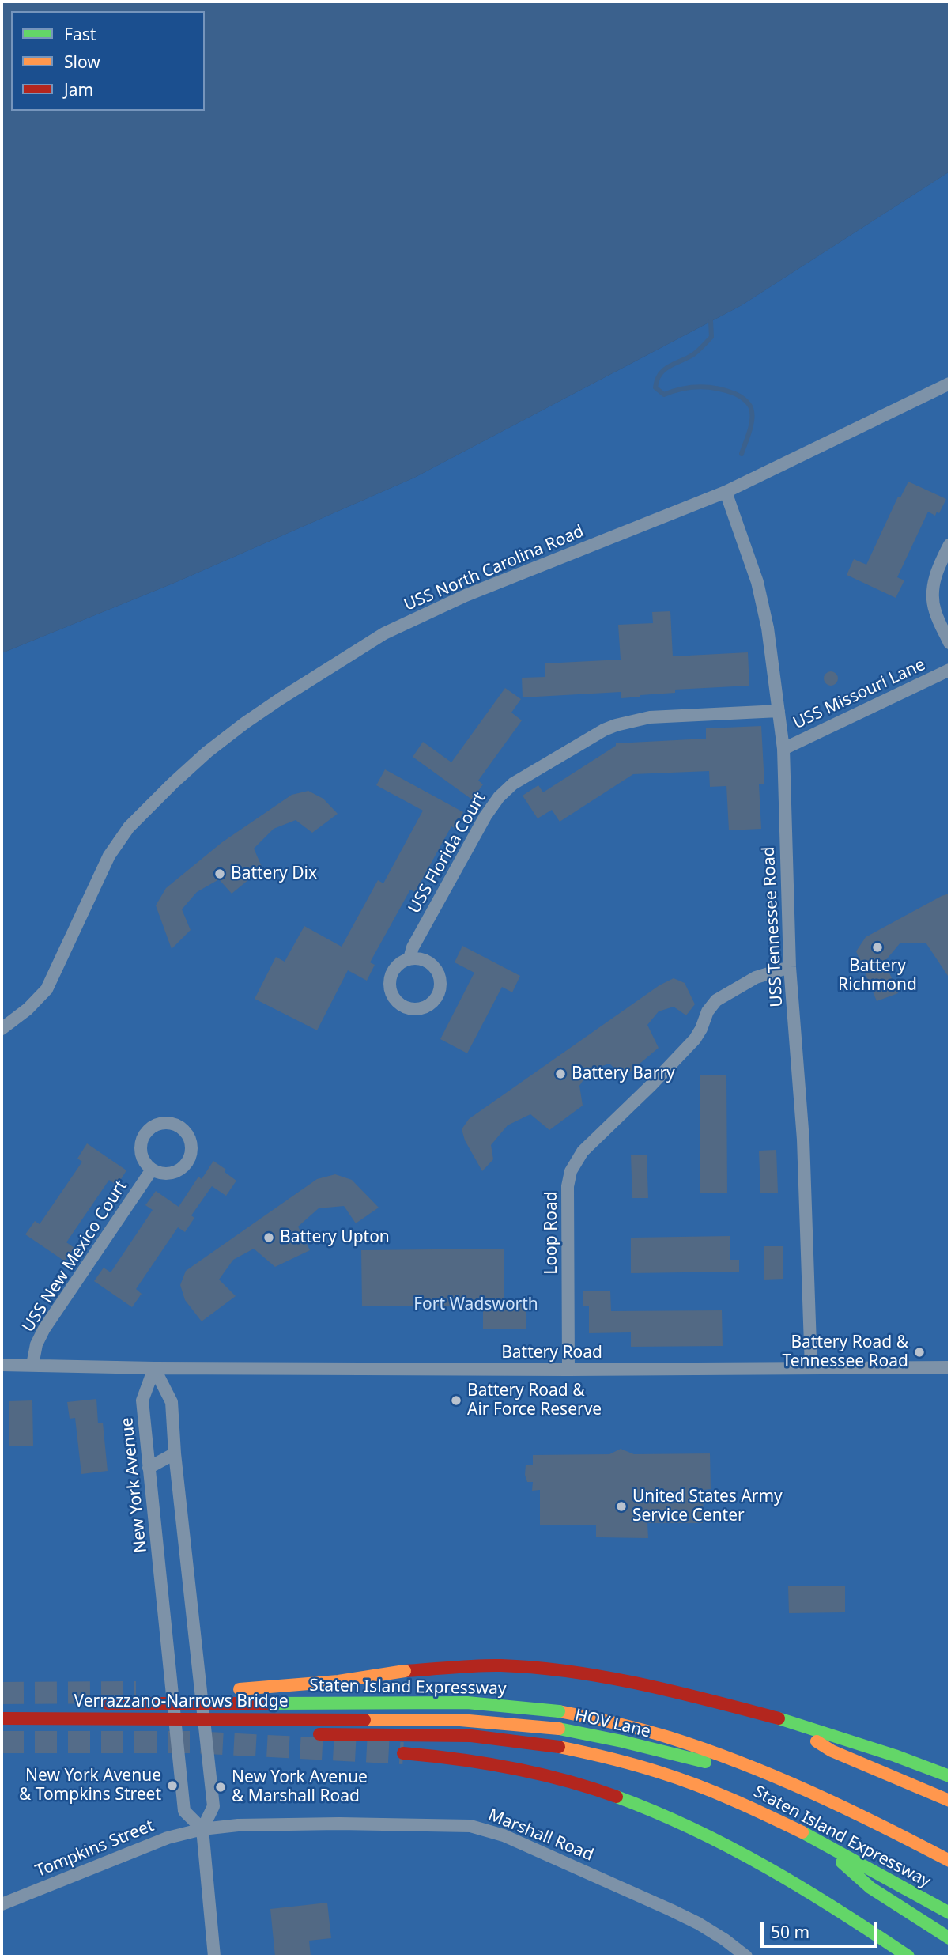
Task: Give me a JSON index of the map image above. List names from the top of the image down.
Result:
{
  "streets": {
    "highway": ["Staten Island Expressway", "Verrazzano-Narrows Bridge", "HOV Lane"],
    "street": [
      "USS North Carolina Road",
      "USS Missouri Lane",
      "USS Florida Court",
      "USS Tennessee Road",
      "Loop Road",
      "USS New Mexico Court",
      "Battery Road",
      "New York Avenue",
      "Marshall Road",
      "Tompkins Street"
    ]
  },
  "crossings": [
    ["USS North Carolina Road", "USS Tennessee Road"],
    ["USS Missouri Lane", "USS Tennessee Road"],
    ["USS Florida Court", "USS Tennessee Road"],
    ["USS Tennessee Road", "Loop Road"],
    ["USS Tennessee Road", "Battery Road"],
    ["Loop Road", "Battery Road"],
    ["USS New Mexico Court", "Battery Road"],
    ["Battery Road", "New York Avenue"],
    ["New York Avenue", "Marshall Road"],
    ["New York Avenue", "Tompkins Street"],
    ["Verrazzano-Narrows Bridge", "HOV Lane"],
    ["Marshall Road", "Tompkins Street"]
  ],
  "parks": ["Fort Wadsworth"],
  "places": [
    "Battery Dix",
    "Battery Richmond",
    "Battery Barry",
    "Battery Upton",
    "Battery Road & Tennessee Road",
    "Battery Road & Air Force Reserve",
    "United States Army Service Center",
    "New York Avenue & Tompkins Street",
    "New York Avenue & Marshall Road"
  ],
  "legend": ["Fast", "Slow", "Jam"],
  "scale_bar": "50 m"
}
